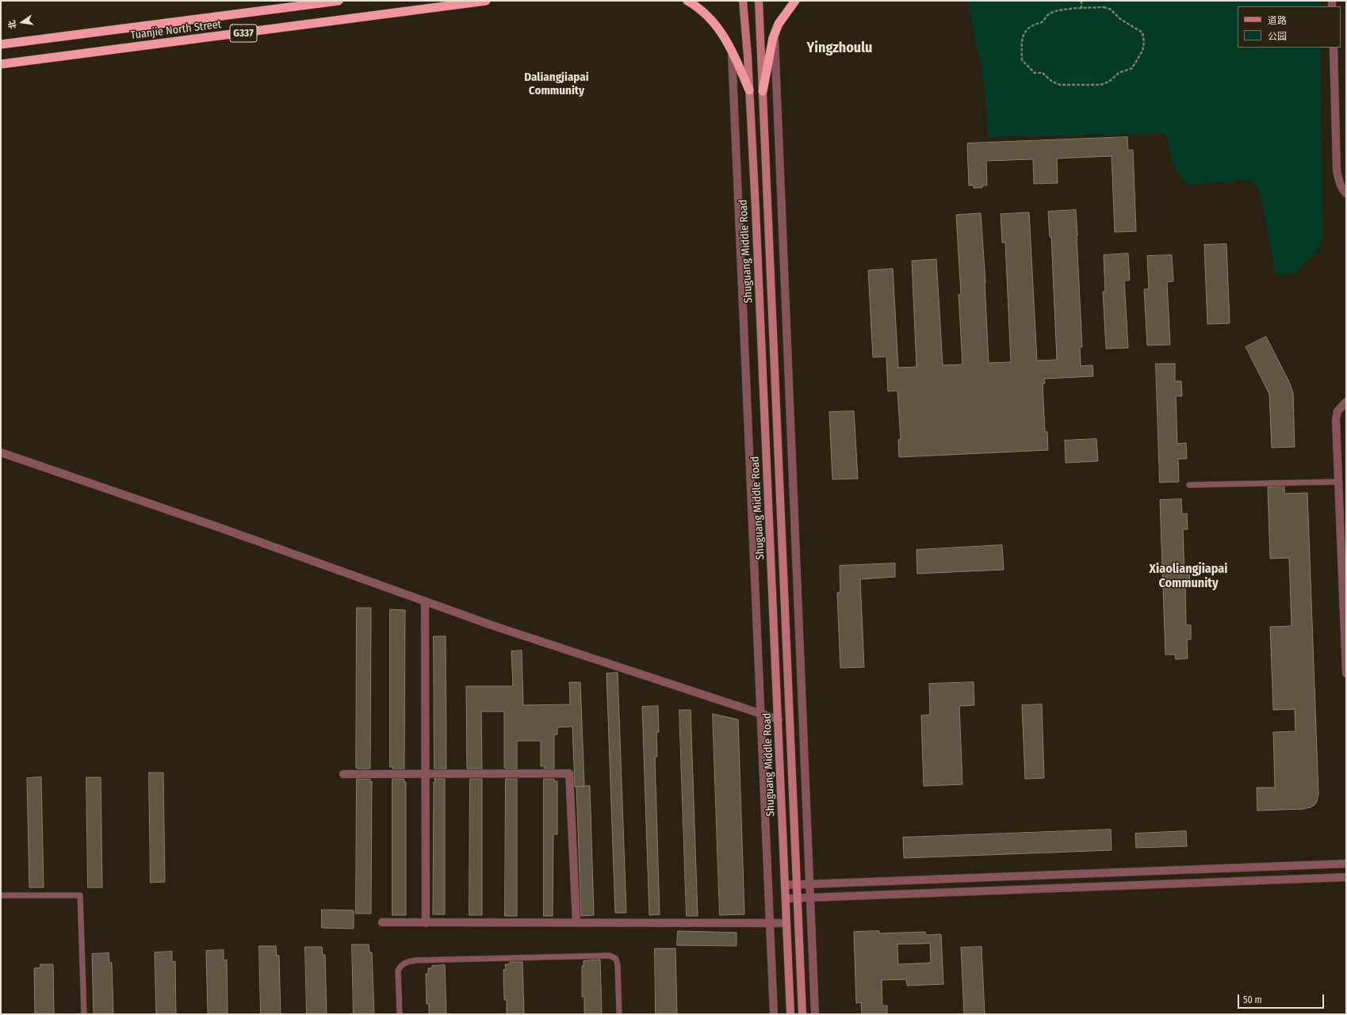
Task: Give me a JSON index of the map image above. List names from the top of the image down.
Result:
{
  "streets": {
    "highway": ["Tuanjie North Street", "G337"],
    "main road": ["Shuguang Middle Road"]
  },
  "districts": ["Yingzhoulu", "Daliangjiapai Community", "Xiaoliangjiapai Community"],
  "legend": ["道路", "公园"],
  "scale_bar": "50 m",
  "north": "left"
}
